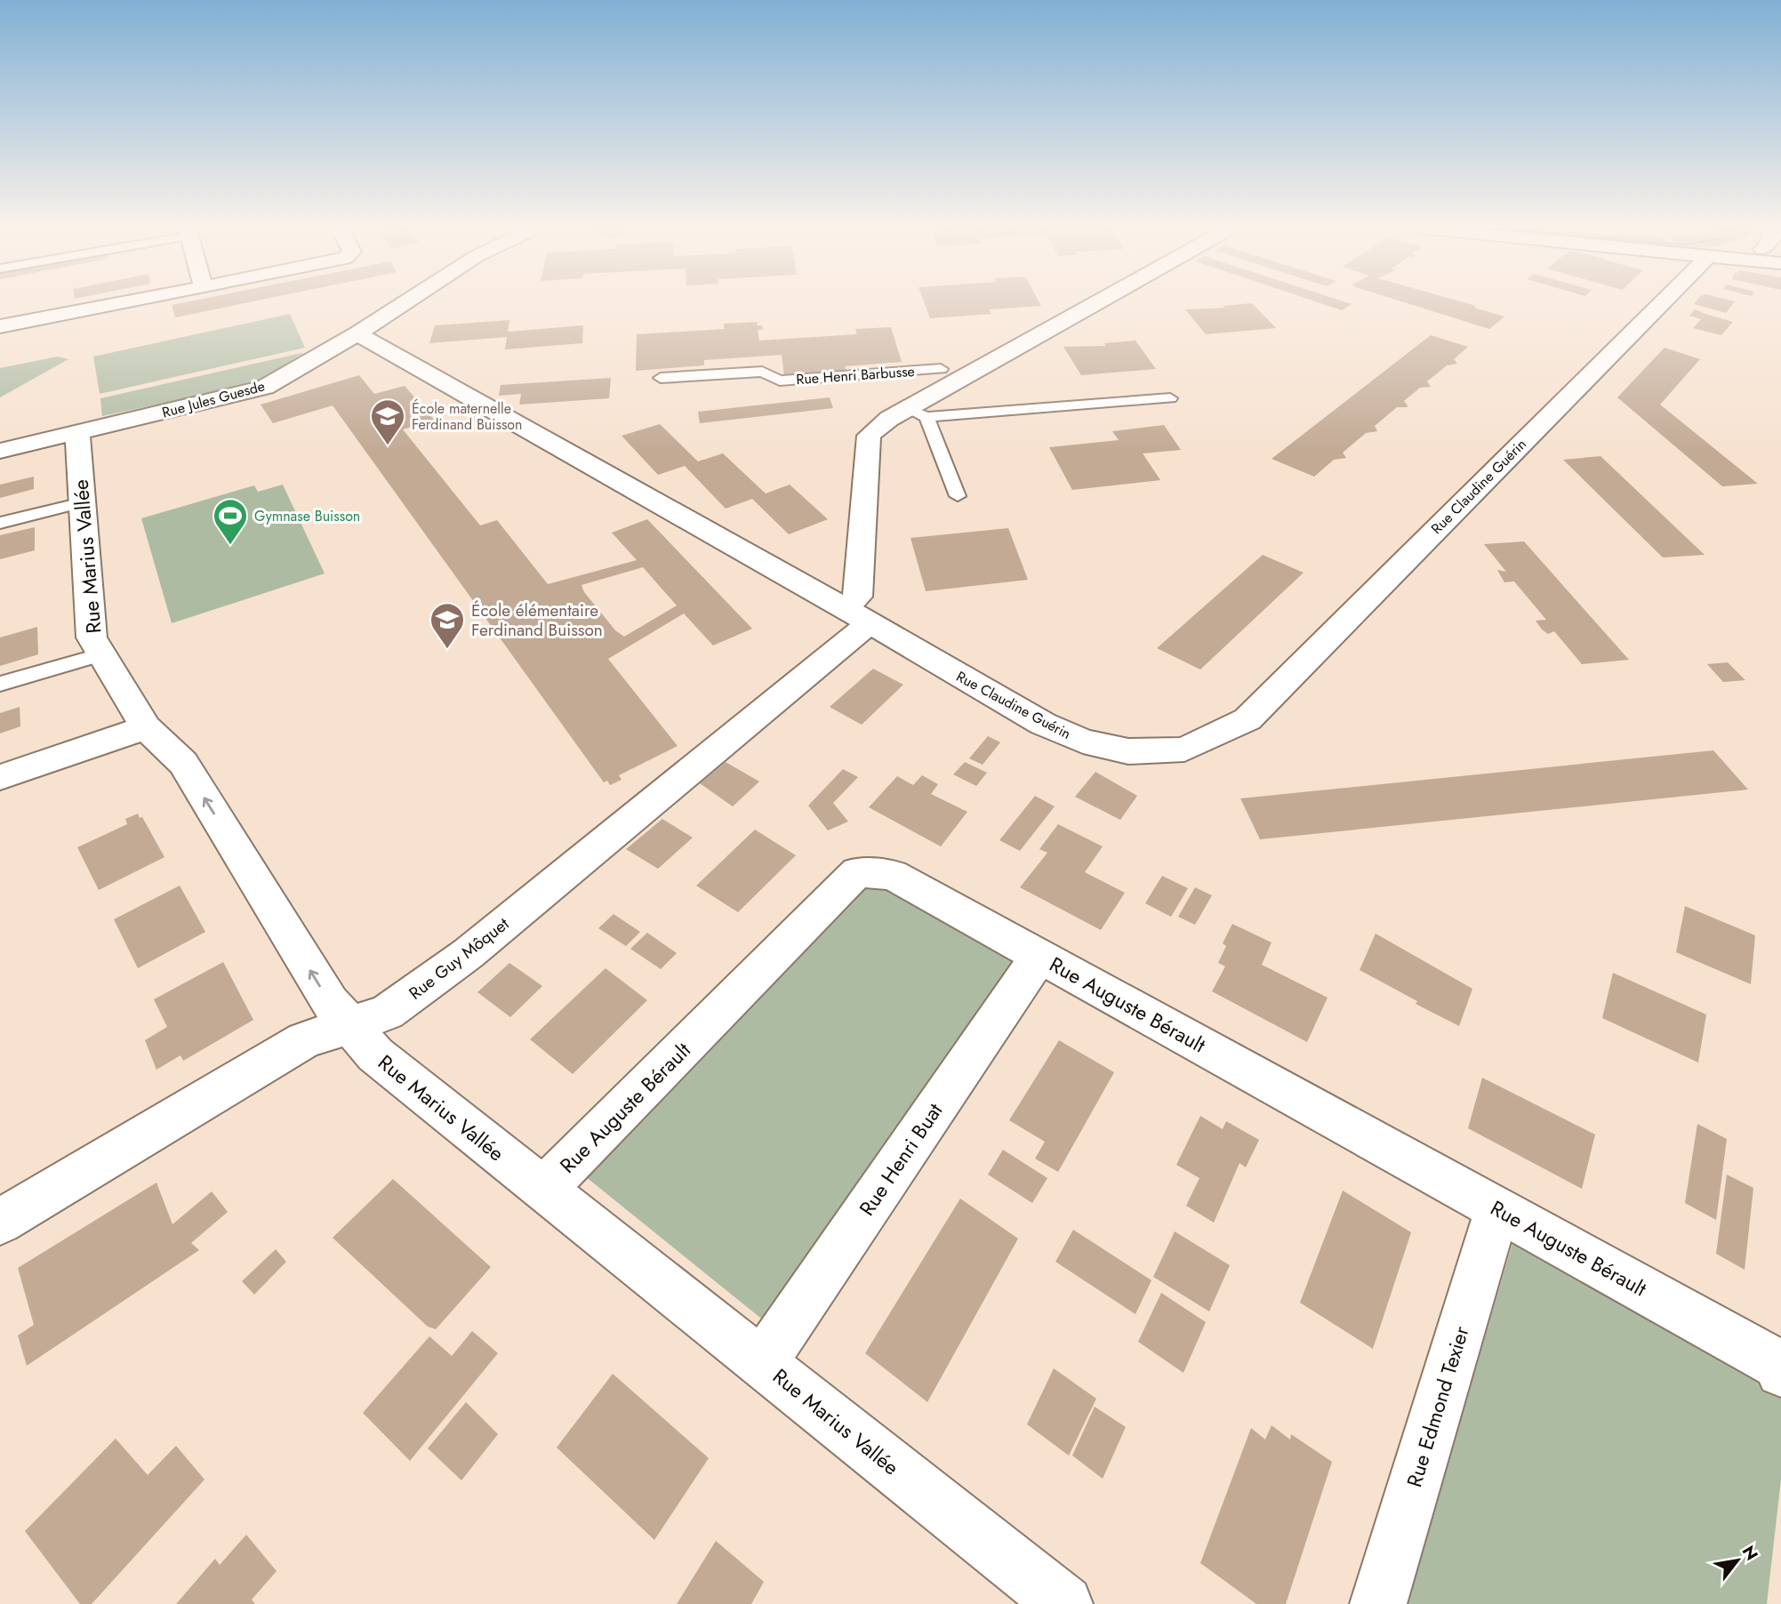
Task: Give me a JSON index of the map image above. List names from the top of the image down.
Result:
{
  "streets": {
    "street": [
      "Rue Henri Barbusse",
      "Rue Jules Guesde",
      "Rue Claudine Guérin",
      "Rue Marius Vallée",
      "Rue Guy Môquet",
      "Rue Auguste Bérault",
      "Rue Henri Buat",
      "Rue Edmond Texier"
    ]
  },
  "crossings": [
    ["Rue Henri Barbusse", "Rue Claudine Guérin"],
    ["Rue Henri Barbusse", "Rue Guy Môquet"],
    ["Rue Jules Guesde", "Rue Claudine Guérin"],
    ["Rue Jules Guesde", "Rue Marius Vallée"],
    ["Rue Claudine Guérin", "Rue Guy Môquet"],
    ["Rue Marius Vallée", "Rue Guy Môquet"],
    ["Rue Marius Vallée", "Rue Auguste Bérault"],
    ["Rue Marius Vallée", "Rue Henri Buat"],
    ["Rue Auguste Bérault", "Rue Henri Buat"],
    ["Rue Auguste Bérault", "Rue Edmond Texier"]
  ],
  "places": {
    "school or university": ["École maternelle Ferdinand Buisson", "École élémentaire Ferdinand Buisson"],
    "sports": ["Gymnase Buisson"]
  },
  "north": "top right"
}
